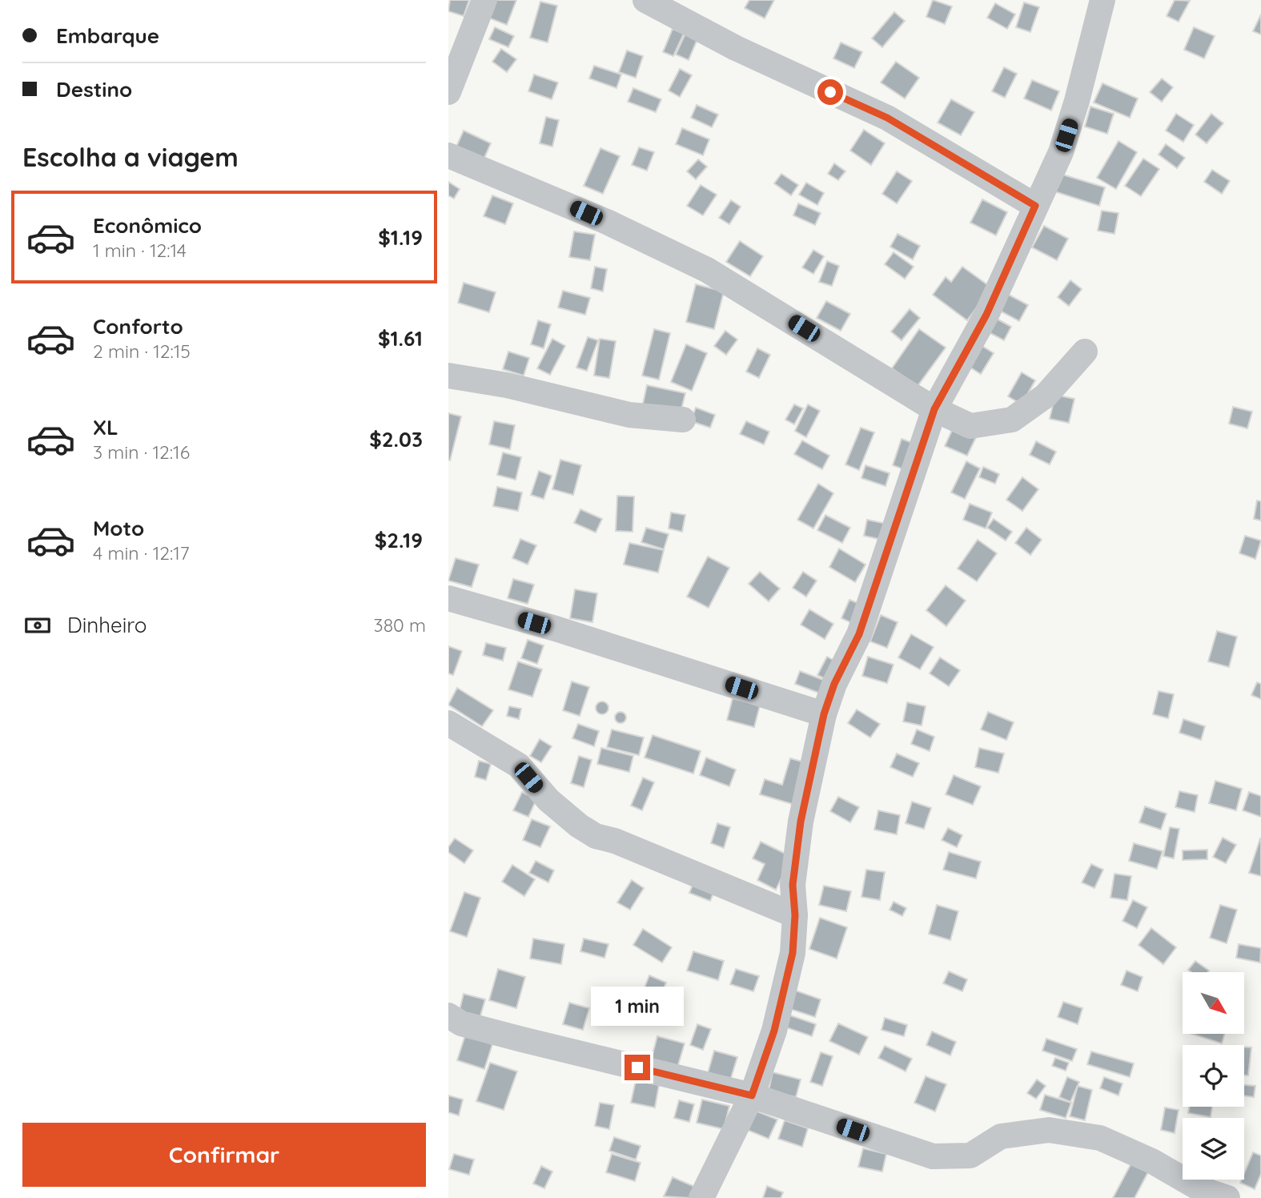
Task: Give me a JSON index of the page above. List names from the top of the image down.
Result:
{
  "north": "bottom right",
  "page": {
    "banner": ["Embarque", "Destino"],
    "heading": "Escolha a viagem",
    "list": [
      {
        "name": "Econômico",
        "note": "1 min · 12:14",
        "value": "$1.19"
      },
      {
        "name": "Conforto",
        "note": "2 min · 12:15",
        "value": "$1.61"
      },
      {
        "name": "XL",
        "note": "3 min · 12:16",
        "value": "$2.03"
      },
      {
        "name": "Moto",
        "note": "4 min · 12:17",
        "value": "$2.19"
      }
    ],
    "pay": ["Dinheiro", "380 m"],
    "bubble": "1 min",
    "buttons": "Confirmar"
  }
}
